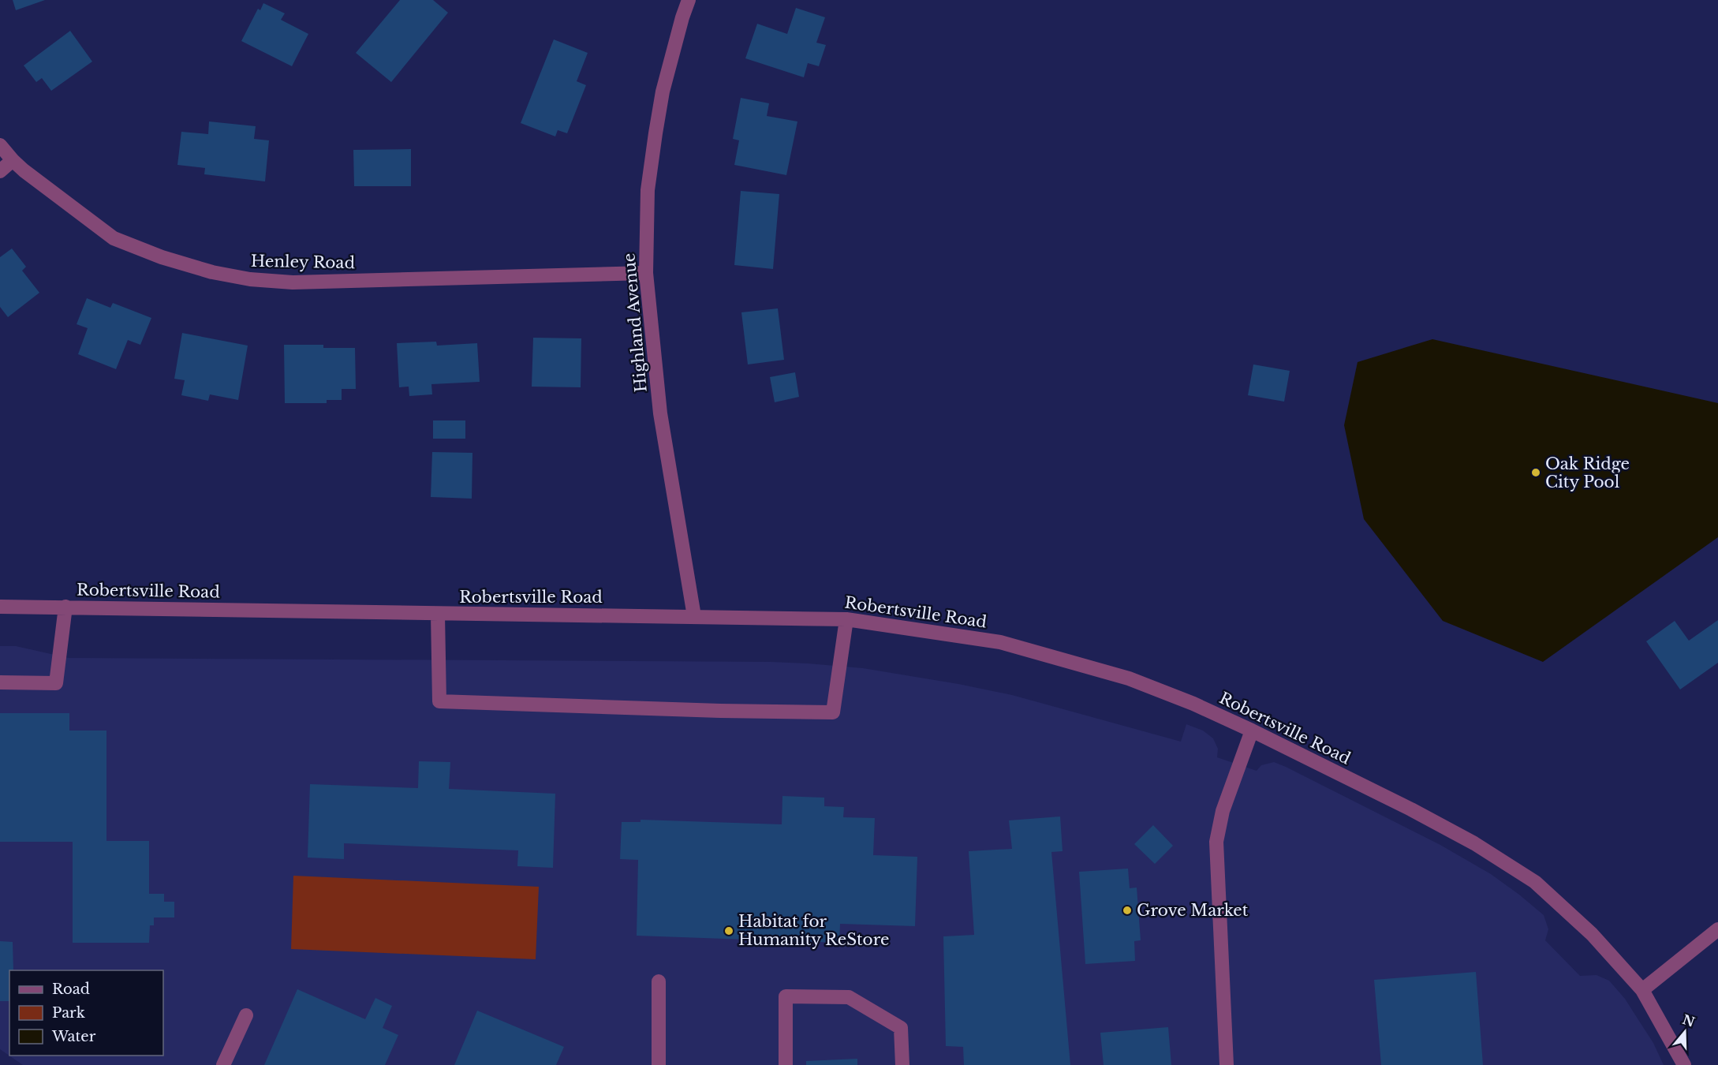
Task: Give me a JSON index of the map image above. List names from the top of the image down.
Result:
{
  "streets": {
    "street": ["Henley Road", "Highland Avenue", "Robertsville Road"]
  },
  "crossings": [
    ["Henley Road", "Highland Avenue"],
    ["Highland Avenue", "Robertsville Road"]
  ],
  "places": ["Oak Ridge City Pool", "Grove Market", "Habitat for Humanity ReStore"],
  "legend": ["Road", "Park", "Water"],
  "north": "top"
}
